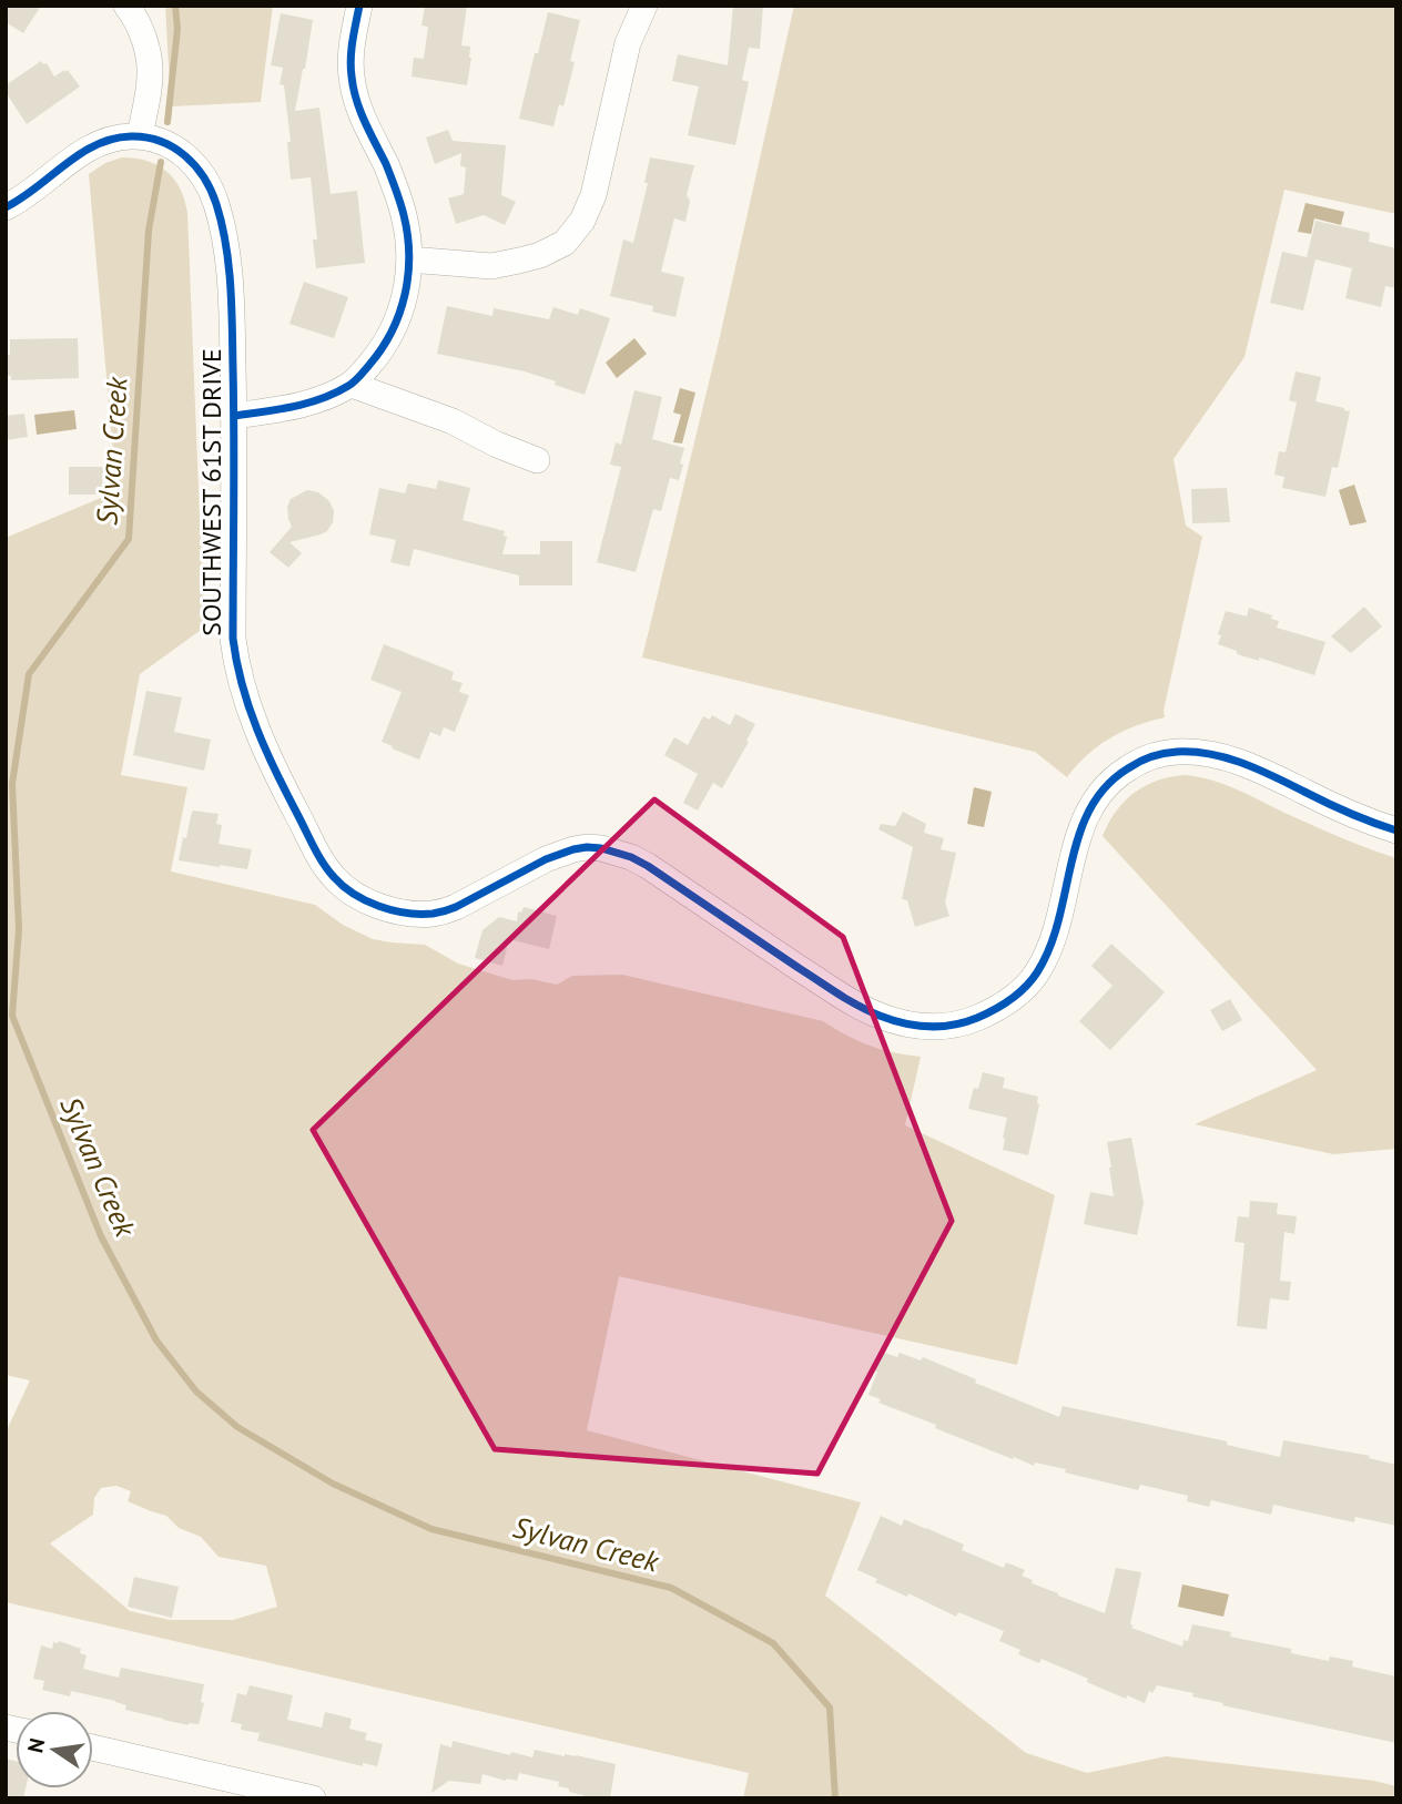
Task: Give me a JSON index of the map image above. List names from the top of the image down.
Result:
{
  "streets": {
    "street": ["SOUTHWEST 61ST DRIVE"]
  },
  "water": ["Sylvan Creek"],
  "north": "left"
}
